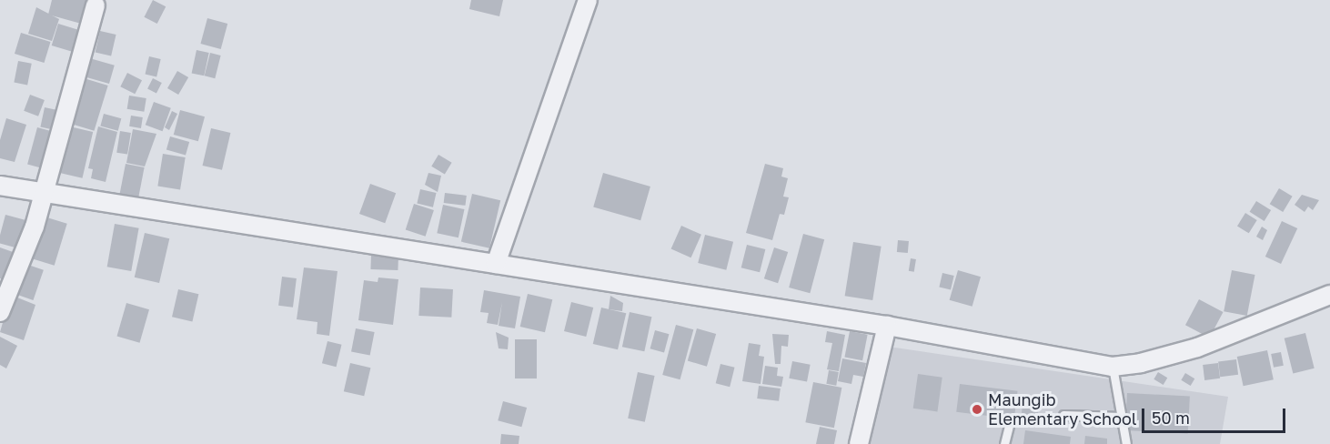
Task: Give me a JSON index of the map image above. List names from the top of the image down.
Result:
{
  "places": ["Maungib Elementary School"],
  "scale_bar": "50 m"
}
